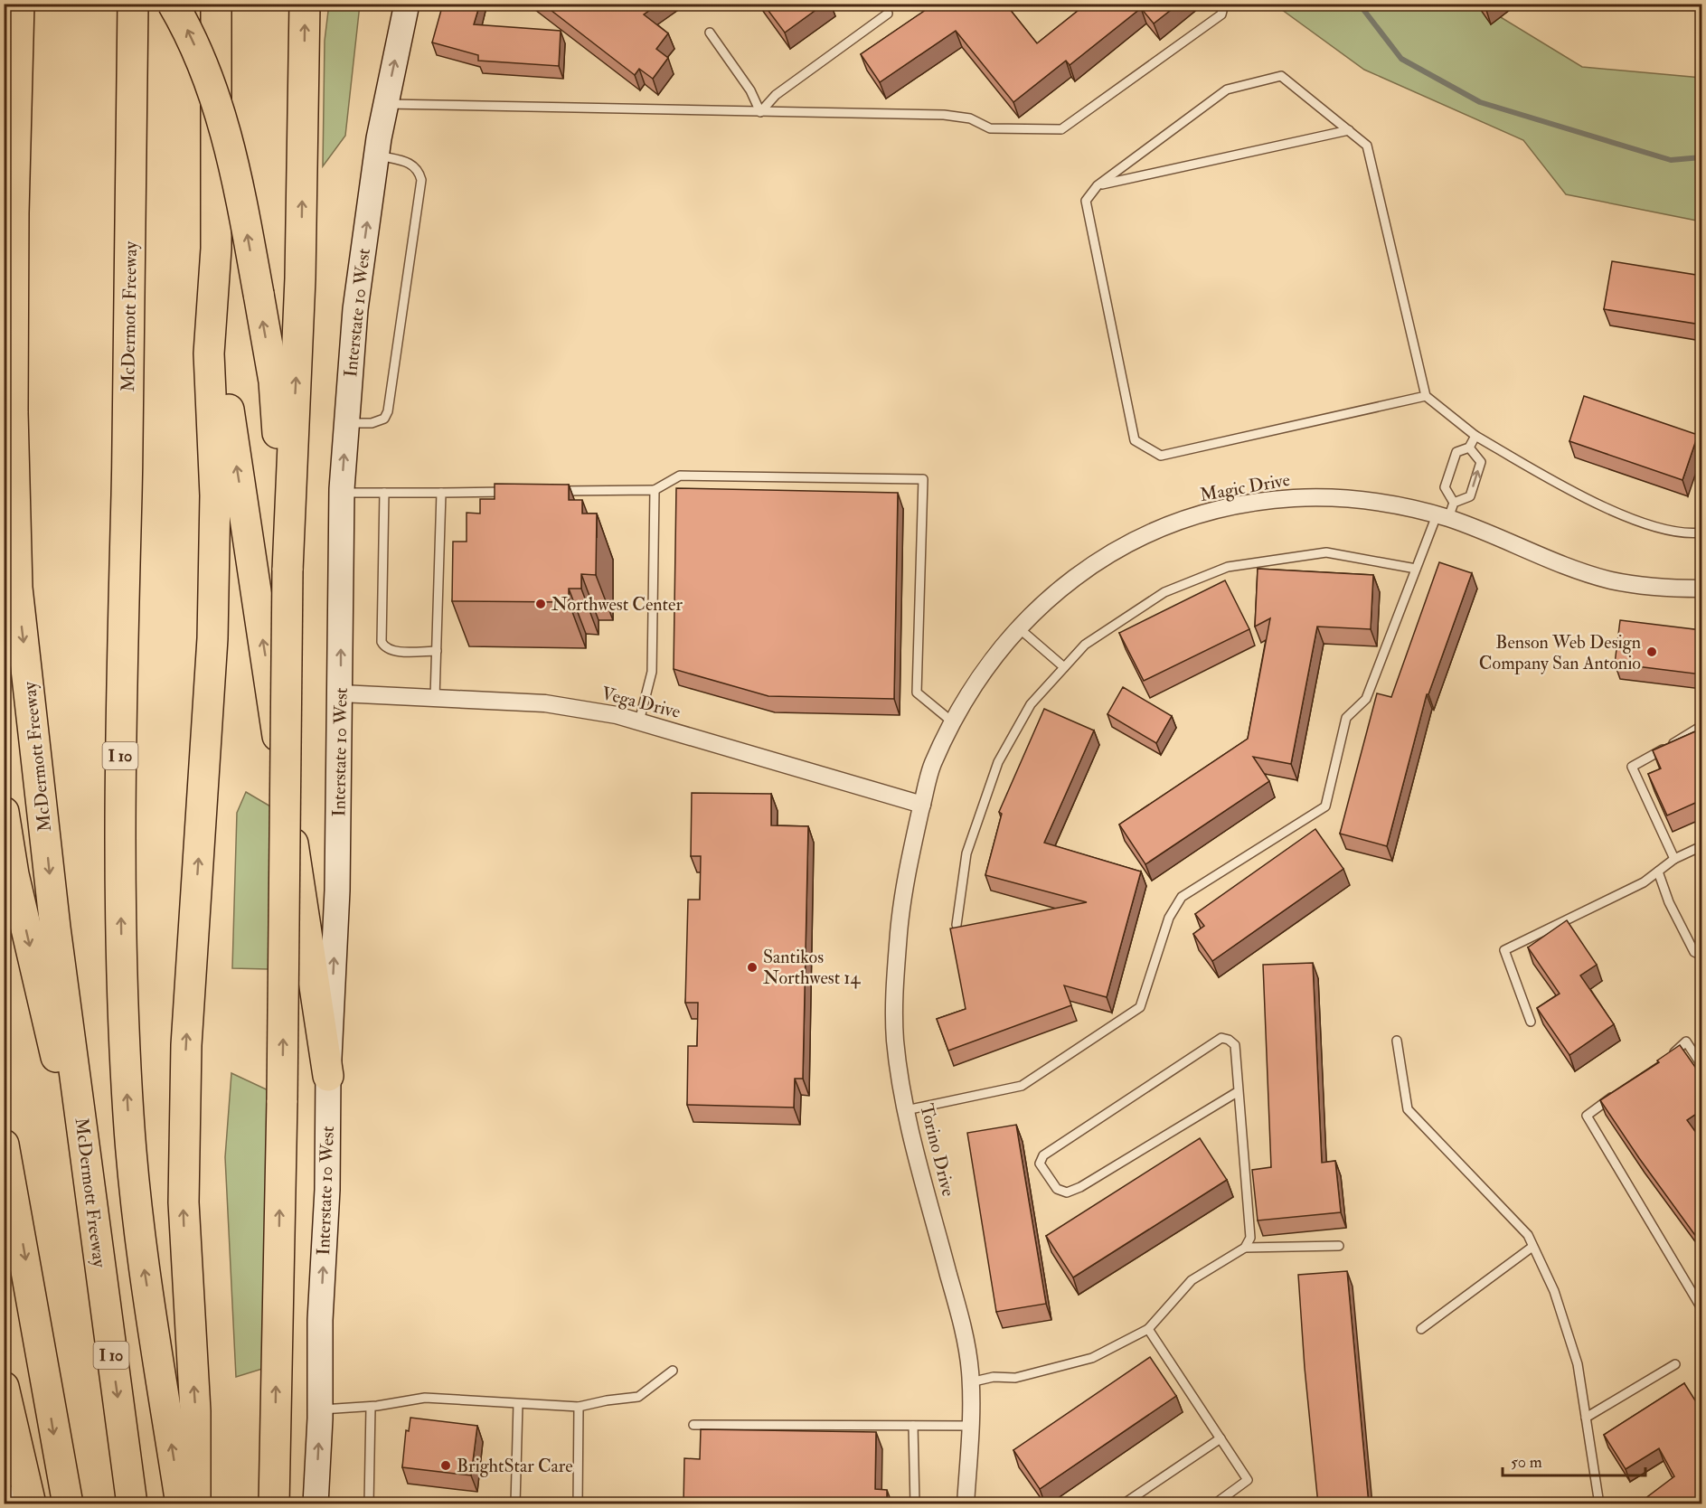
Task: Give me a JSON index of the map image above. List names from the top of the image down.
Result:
{
  "streets": {
    "highway": ["McDermott Freeway", "I 10"],
    "main road": ["Interstate 10 West"],
    "street": ["Magic Drive", "Vega Drive", "Torino Drive"]
  },
  "crossings": [
    ["Interstate 10 West", "Vega Drive"],
    ["Magic Drive", "Vega Drive"],
    ["Magic Drive", "Torino Drive"],
    ["Vega Drive", "Torino Drive"]
  ],
  "one_way": ["Interstate 10 West"],
  "places": [
    "Northwest Center",
    "Benson Web Design Company San Antonio",
    "Santikos Northwest 14",
    "BrightStar Care"
  ],
  "scale_bar": "50 m"
}
